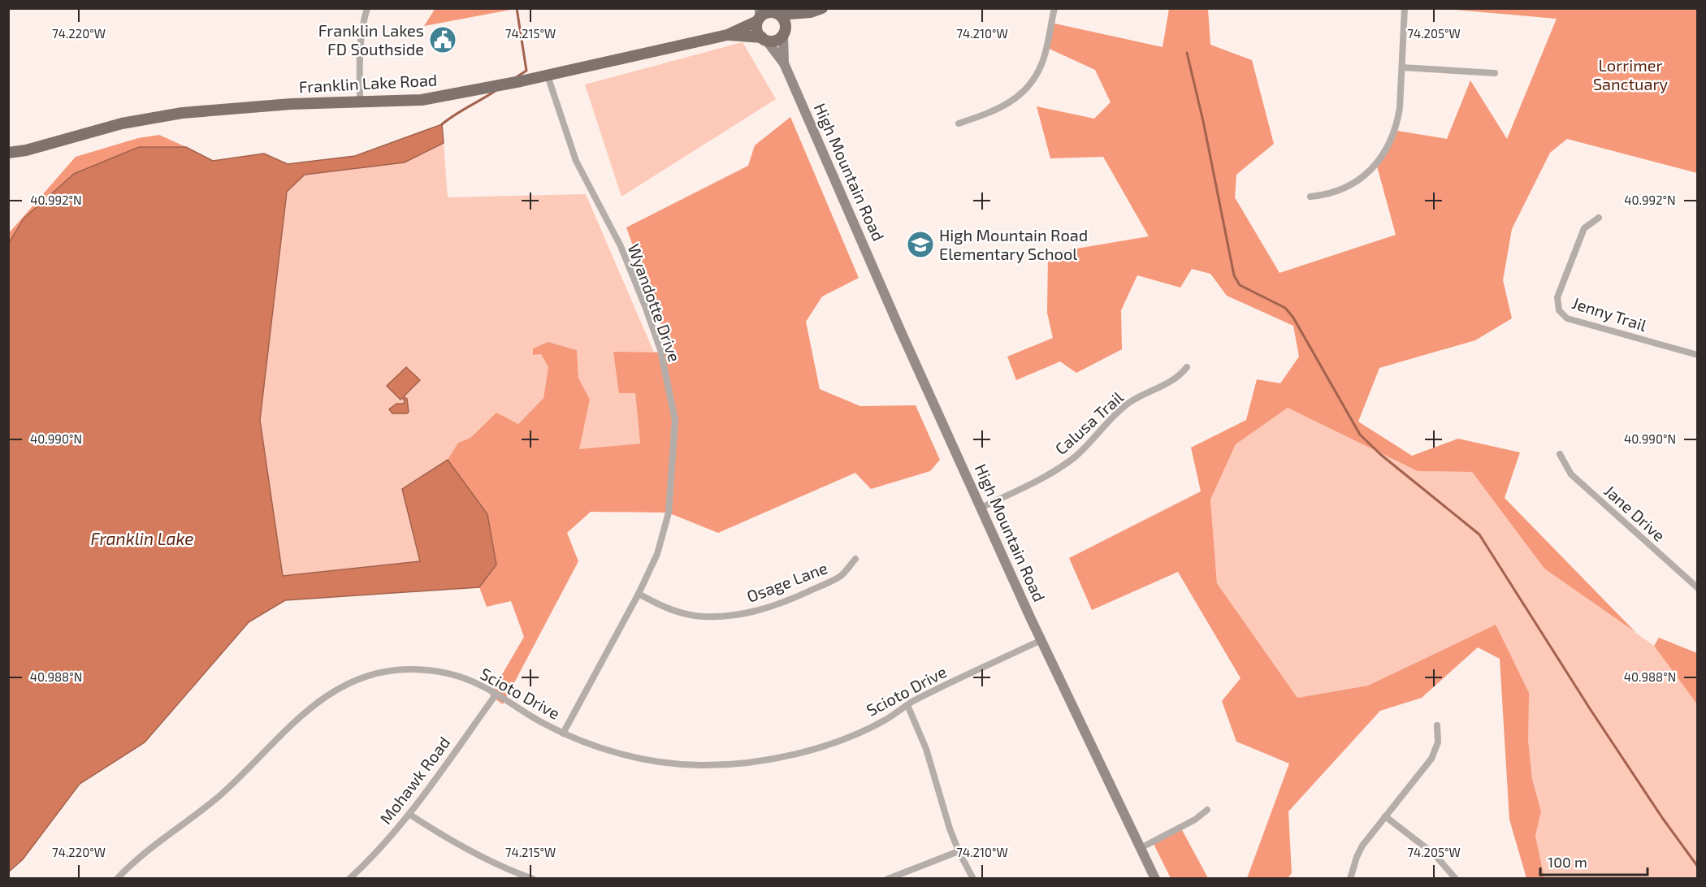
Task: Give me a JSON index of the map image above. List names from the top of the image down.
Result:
{
  "streets": {
    "main road": ["Franklin Lake Road", "High Mountain Road"],
    "street": [
      "Wyandotte Drive",
      "Jenny Trail",
      "Calusa Trail",
      "Jane Drive",
      "Osage Lane",
      "Scioto Drive",
      "Mohawk Road"
    ]
  },
  "crossings": [
    ["Franklin Lake Road", "High Mountain Road"],
    ["Franklin Lake Road", "Wyandotte Drive"],
    ["High Mountain Road", "Calusa Trail"],
    ["High Mountain Road", "Scioto Drive"],
    ["Wyandotte Drive", "Osage Lane"],
    ["Wyandotte Drive", "Scioto Drive"],
    ["Scioto Drive", "Mohawk Road"]
  ],
  "water": ["Franklin Lake"],
  "parks": ["Lorrimer Sanctuary"],
  "places": {
    "public building": ["Franklin Lakes FD Southside"],
    "school or university": ["High Mountain Road Elementary School"]
  },
  "scale_bar": "100 m",
  "coordinates": [
    "74.220°W",
    "74.215°W",
    "74.210°W",
    "74.205°W",
    "40.992°N",
    "40.990°N",
    "40.988°N"
  ]
}
